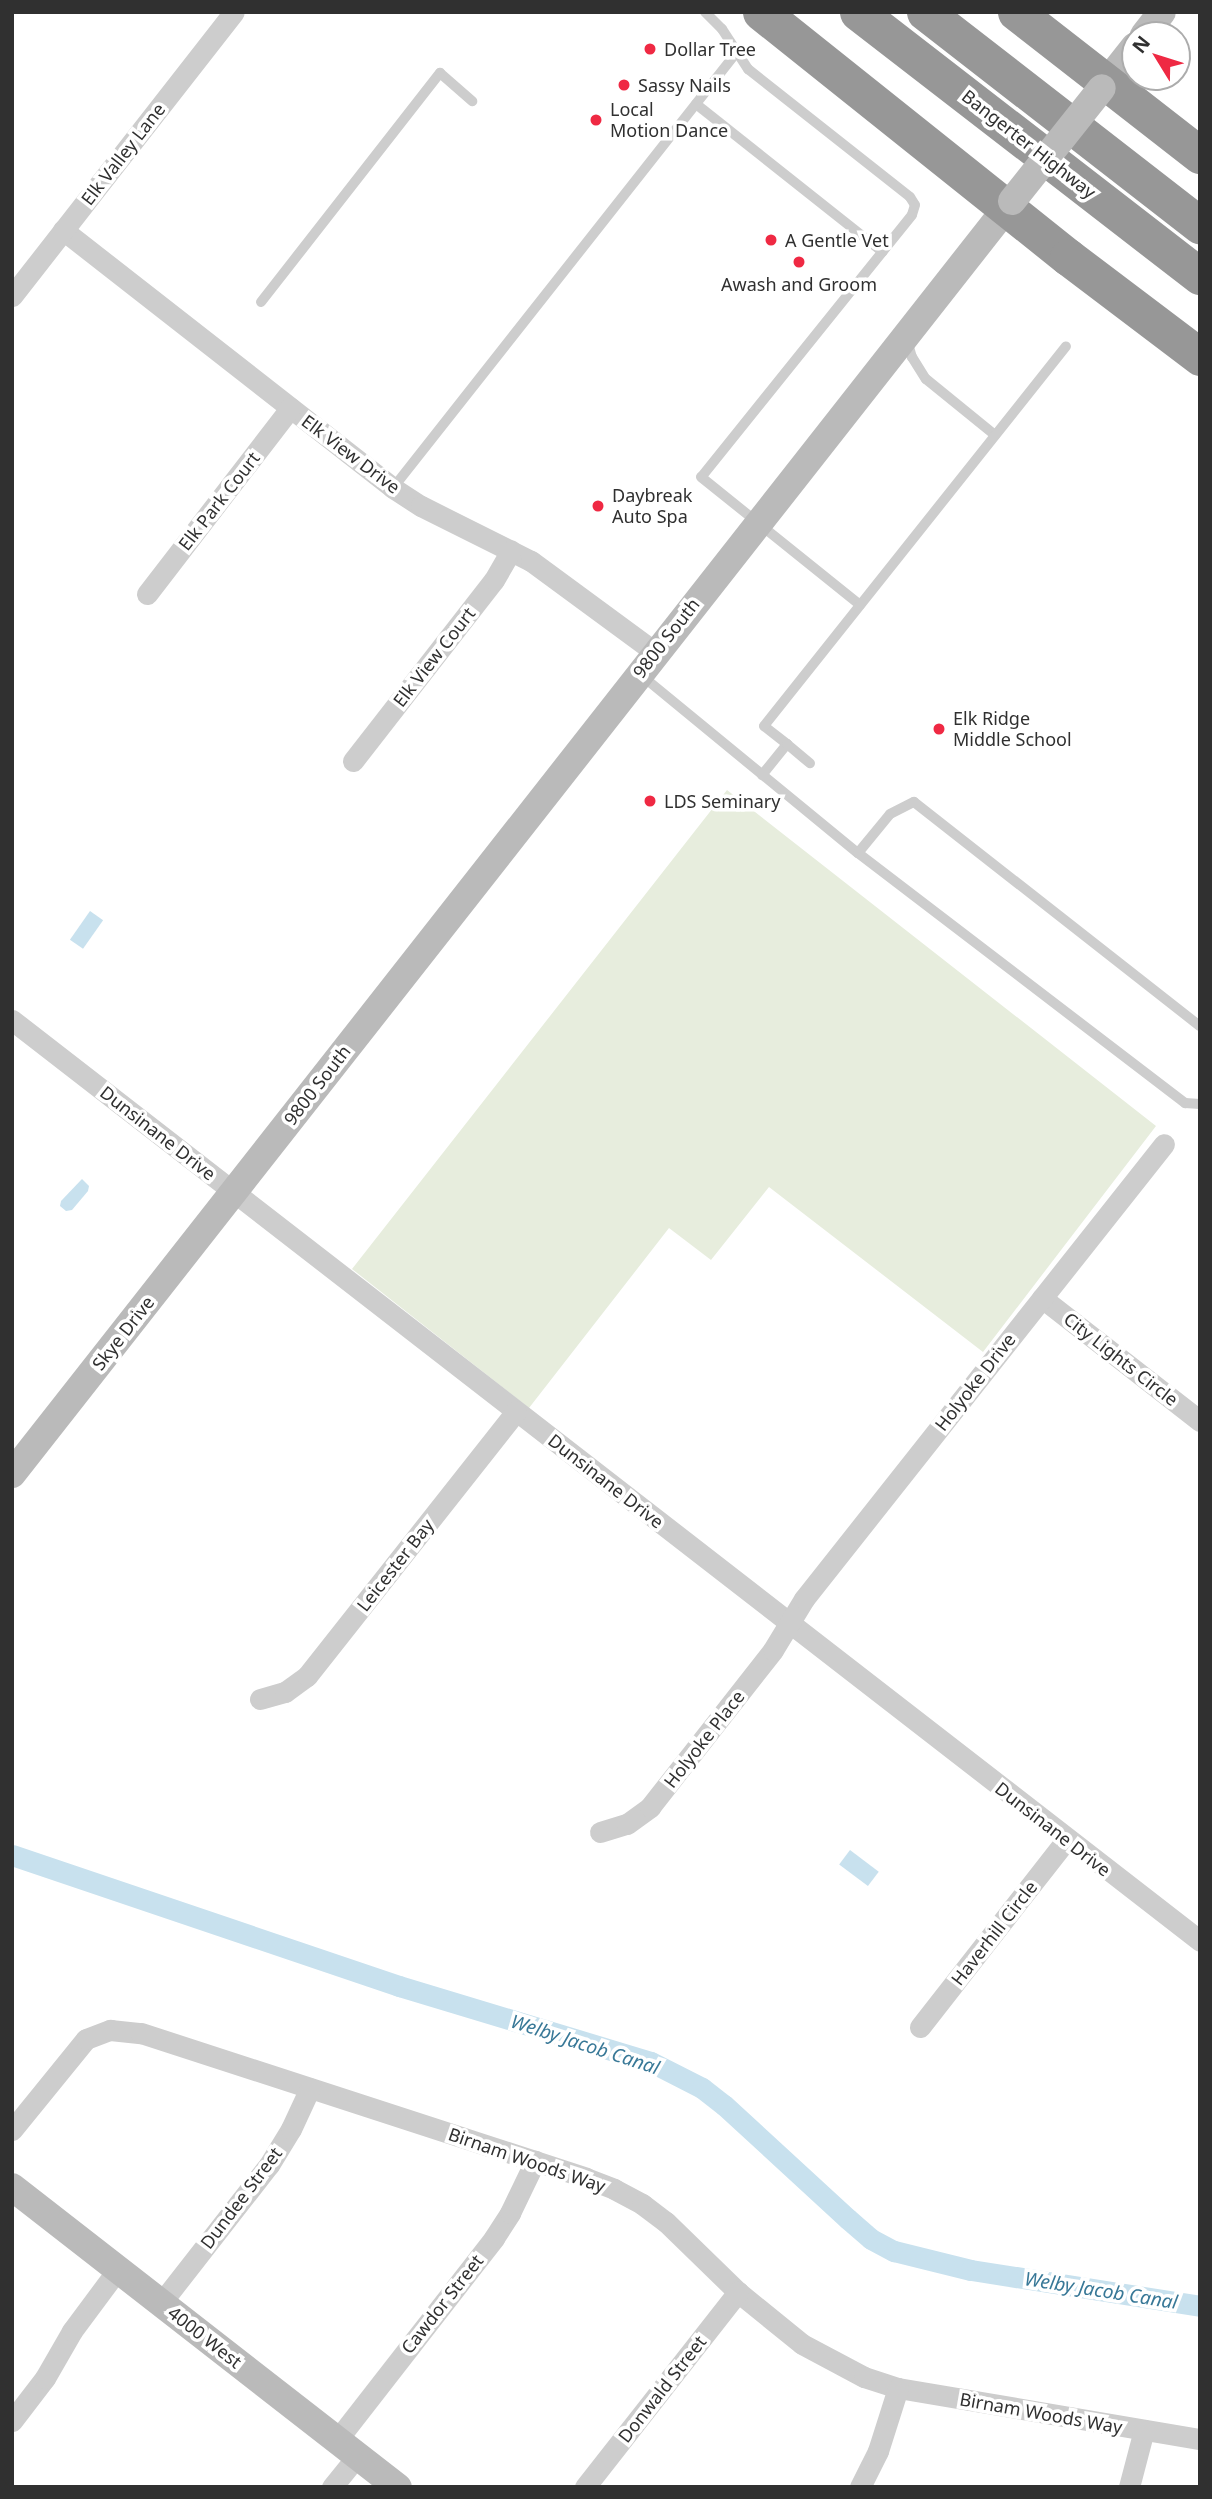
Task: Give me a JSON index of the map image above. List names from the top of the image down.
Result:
{
  "streets": {
    "highway": ["Bangerter Highway"],
    "main road": ["9800 South", "Skye Drive", "4000 West"],
    "street": [
      "Elk Valley Lane",
      "Elk View Drive",
      "Elk Park Court",
      "Elk View Court",
      "Dunsinane Drive",
      "City Lights Circle",
      "Holyoke Drive",
      "Leicester Bay",
      "Holyoke Place",
      "Haverhill Circle",
      "Birnam Woods Way",
      "Dundee Street",
      "Cawdor Street",
      "Donwald Street"
    ]
  },
  "crossings": [
    ["Elk Valley Lane", "Elk View Drive"],
    ["Elk View Drive", "Elk Park Court"],
    ["Elk View Drive", "9800 South"],
    ["Elk View Drive", "Elk View Court"],
    ["9800 South", "Dunsinane Drive"],
    ["9800 South", "Skye Drive"],
    ["Dunsinane Drive", "Skye Drive"],
    ["Dunsinane Drive", "Holyoke Drive"],
    ["Dunsinane Drive", "Leicester Bay"],
    ["Dunsinane Drive", "Holyoke Place"],
    ["Dunsinane Drive", "Haverhill Circle"],
    ["City Lights Circle", "Holyoke Drive"],
    ["Holyoke Drive", "Holyoke Place"],
    ["Birnam Woods Way", "Dundee Street"],
    ["Birnam Woods Way", "Cawdor Street"],
    ["Birnam Woods Way", "Donwald Street"],
    ["Dundee Street", "4000 West"],
    ["Cawdor Street", "4000 West"]
  ],
  "water": ["Welby Jacob Canal"],
  "places": [
    "Dollar Tree",
    "Sassy Nails",
    "Local Motion Dance",
    "A Gentle Vet",
    "Awash and Groom",
    "Daybreak Auto Spa",
    "Elk Ridge Middle School",
    "LDS Seminary"
  ],
  "north": "top left"
}
